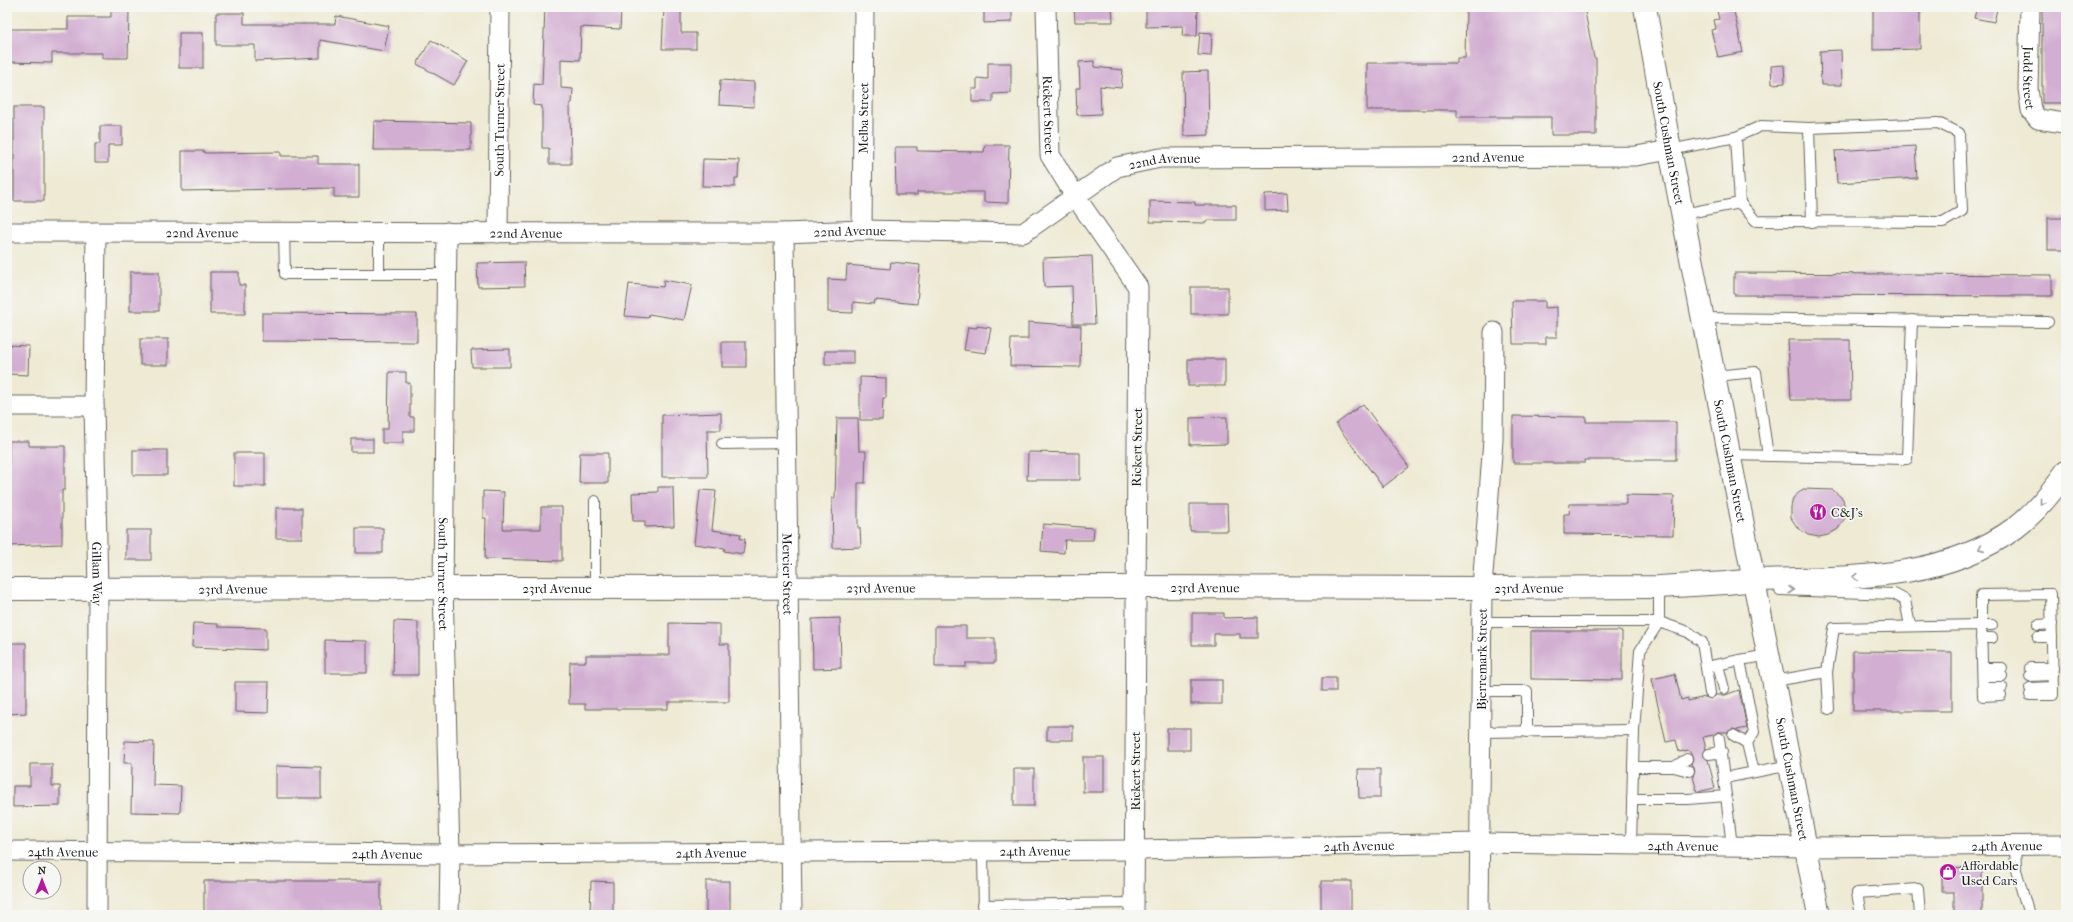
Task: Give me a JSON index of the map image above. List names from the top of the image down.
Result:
{
  "streets": {
    "main road": ["South Cushman Street", "23rd Avenue"],
    "street": [
      "Judd Street",
      "Rickert Street",
      "Melba Street",
      "South Turner Street",
      "22nd Avenue",
      "Gillam Way",
      "Mercier Street",
      "Bjerremark Street",
      "24th Avenue"
    ]
  },
  "crossings": [
    ["Rickert Street", "22nd Avenue"],
    ["Rickert Street", "23rd Avenue"],
    ["Rickert Street", "24th Avenue"],
    ["Melba Street", "22nd Avenue"],
    ["South Turner Street", "22nd Avenue"],
    ["South Turner Street", "23rd Avenue"],
    ["South Turner Street", "24th Avenue"],
    ["South Cushman Street", "22nd Avenue"],
    ["South Cushman Street", "23rd Avenue"],
    ["South Cushman Street", "24th Avenue"],
    ["22nd Avenue", "Gillam Way"],
    ["22nd Avenue", "Mercier Street"],
    ["Gillam Way", "23rd Avenue"],
    ["Gillam Way", "24th Avenue"],
    ["Mercier Street", "23rd Avenue"],
    ["Mercier Street", "24th Avenue"],
    ["23rd Avenue", "Bjerremark Street"],
    ["Bjerremark Street", "24th Avenue"]
  ],
  "places": {
    "restaurant": ["C&J's"],
    "shop": ["Affordable Used Cars"]
  },
  "north": "top"
}
